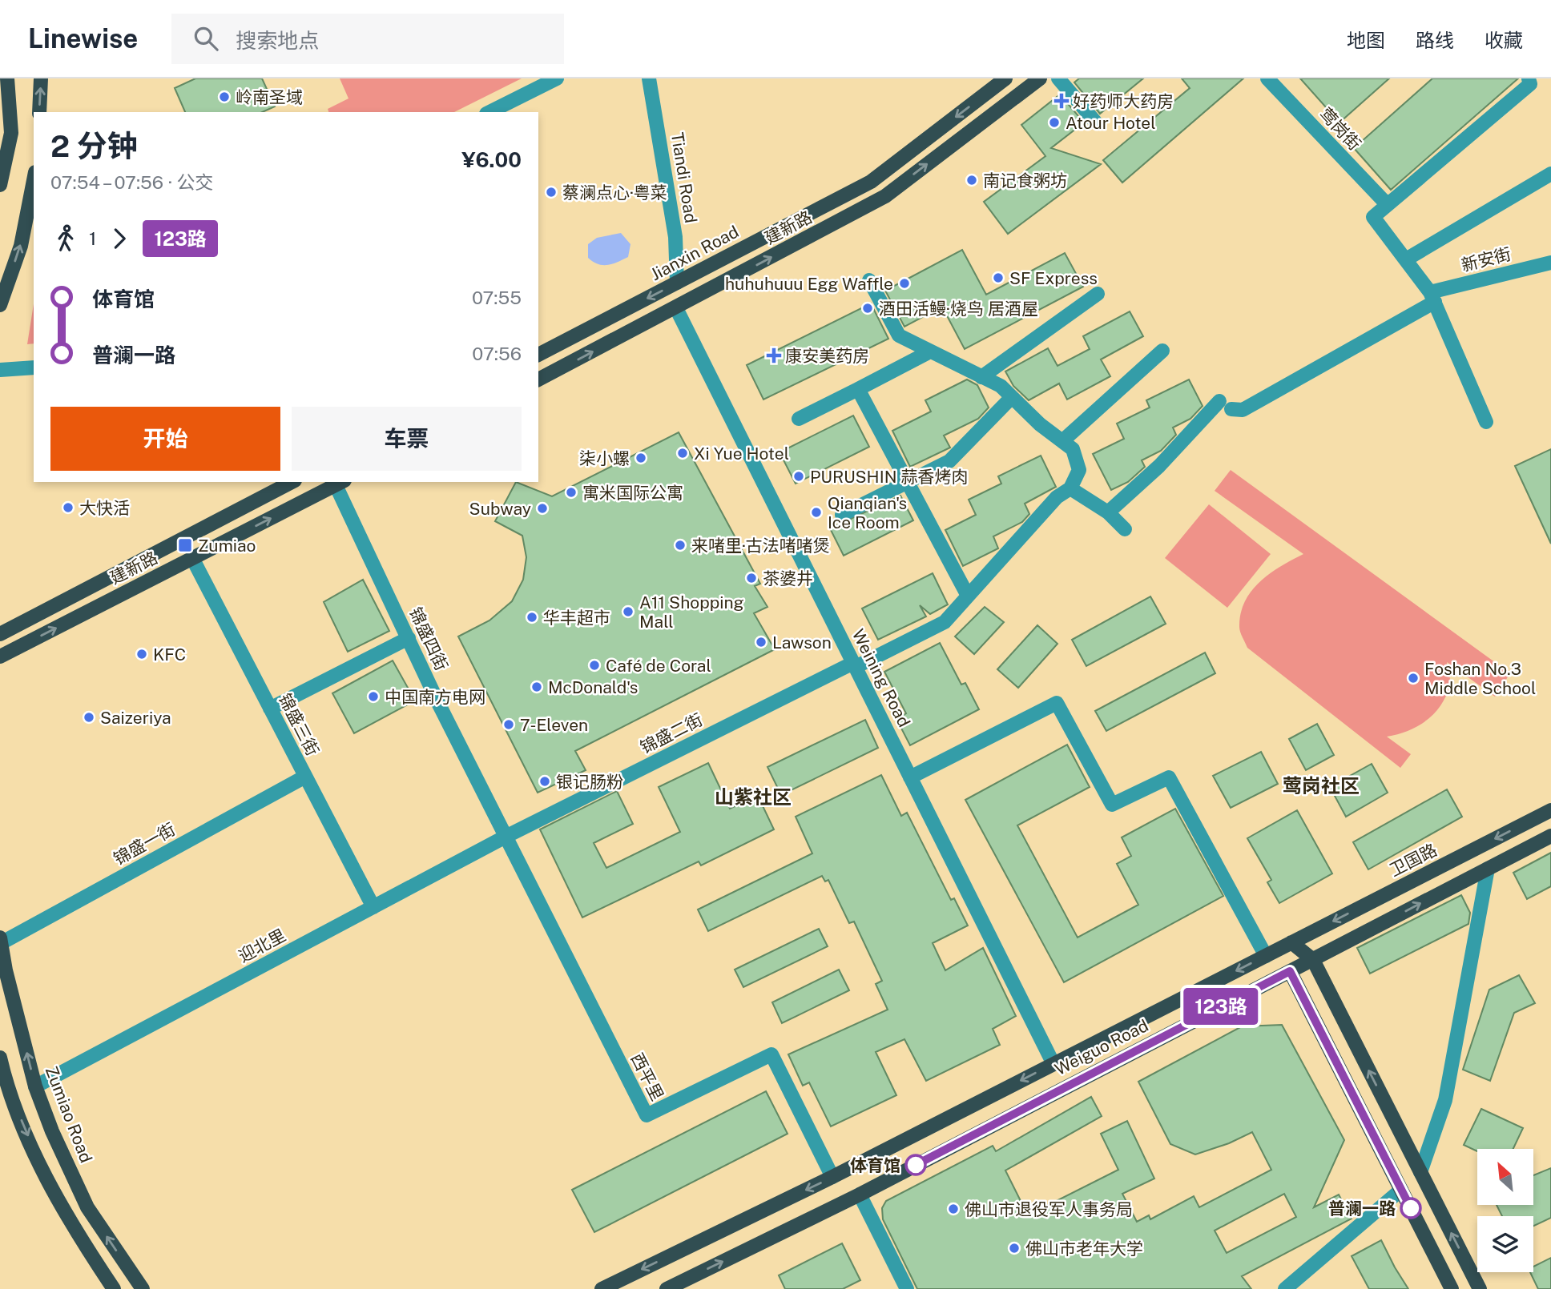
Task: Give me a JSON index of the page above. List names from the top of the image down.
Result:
{
  "streets": {
    "main road": [
      "建新路",
      "Jianxin Road",
      "卫国路",
      "Weiguo Road",
      "Zumiao Road"
    ],
    "street": [
      "莺岗街",
      "Tiandi Road",
      "新安街",
      "锦盛四街",
      "Weining Road",
      "锦盛三街",
      "锦盛二街",
      "锦盛一街",
      "迎北里",
      "西平里"
    ]
  },
  "crossings": [
    ["Tiandi Road", "Jianxin Road"],
    ["建新路", "锦盛四街"],
    ["建新路", "Weining Road"],
    ["建新路", "锦盛三街"],
    ["锦盛四街", "锦盛二街"],
    ["锦盛四街", "迎北里"],
    ["锦盛四街", "西平里"],
    ["Weining Road", "锦盛二街"],
    ["Weining Road", "卫国路"],
    ["锦盛三街", "锦盛一街"],
    ["锦盛三街", "迎北里"],
    ["锦盛二街", "迎北里"],
    ["锦盛二街", "西平里"],
    ["锦盛一街", "Zumiao Road"],
    ["卫国路", "西平里"],
    ["迎北里", "西平里"],
    ["迎北里", "Zumiao Road"]
  ],
  "one_way": ["Jianxin Road", "卫国路", "Weiguo Road"],
  "districts": ["莺岗社区", "山紫社区"],
  "places": {
    "other": [
      "岭南圣域",
      "Atour Hotel",
      "南记食粥坊",
      "蔡澜点心·粤菜",
      "SF Express",
      "huhuhuuu Egg Waffle",
      "酒田活鳗·烧鸟 居酒屋",
      "Xi Yue Hotel",
      "柒小螺",
      "PURUSHIN 蒜香烤肉",
      "寓米国际公寓",
      "大快活",
      "Subway",
      "Qianqian's Ice Room",
      "来啫里·古法啫啫煲",
      "茶婆井",
      "A11 Shopping Mall",
      "华丰超市",
      "Lawson",
      "KFC",
      "Café de Coral",
      "Foshan No.3 Middle School",
      "McDonald's",
      "中国南方电网",
      "Saizeriya",
      "7-Eleven",
      "银记肠粉",
      "体育馆",
      "普澜一路",
      "佛山市退役军人事务局",
      "佛山市老年大学"
    ],
    "health": ["好药师大药房", "康安美药房"],
    "transit": ["Zumiao"]
  },
  "lines": ["bus line 123路"],
  "north": "top left",
  "page": {
    "header": "Linewise",
    "search": "搜索地点",
    "nav": ["地图", "路线", "收藏"],
    "on_map": "123路",
    "heading": ["2 分钟", "07:54 – 07:56 · 公交", "¥6.00"],
    "legs": ["1", "123路"],
    "list": [
      {
        "name": "体育馆",
        "value": "07:55"
      },
      {
        "name": "普澜一路",
        "value": "07:56"
      }
    ],
    "buttons": ["开始", "车票"]
  }
}
